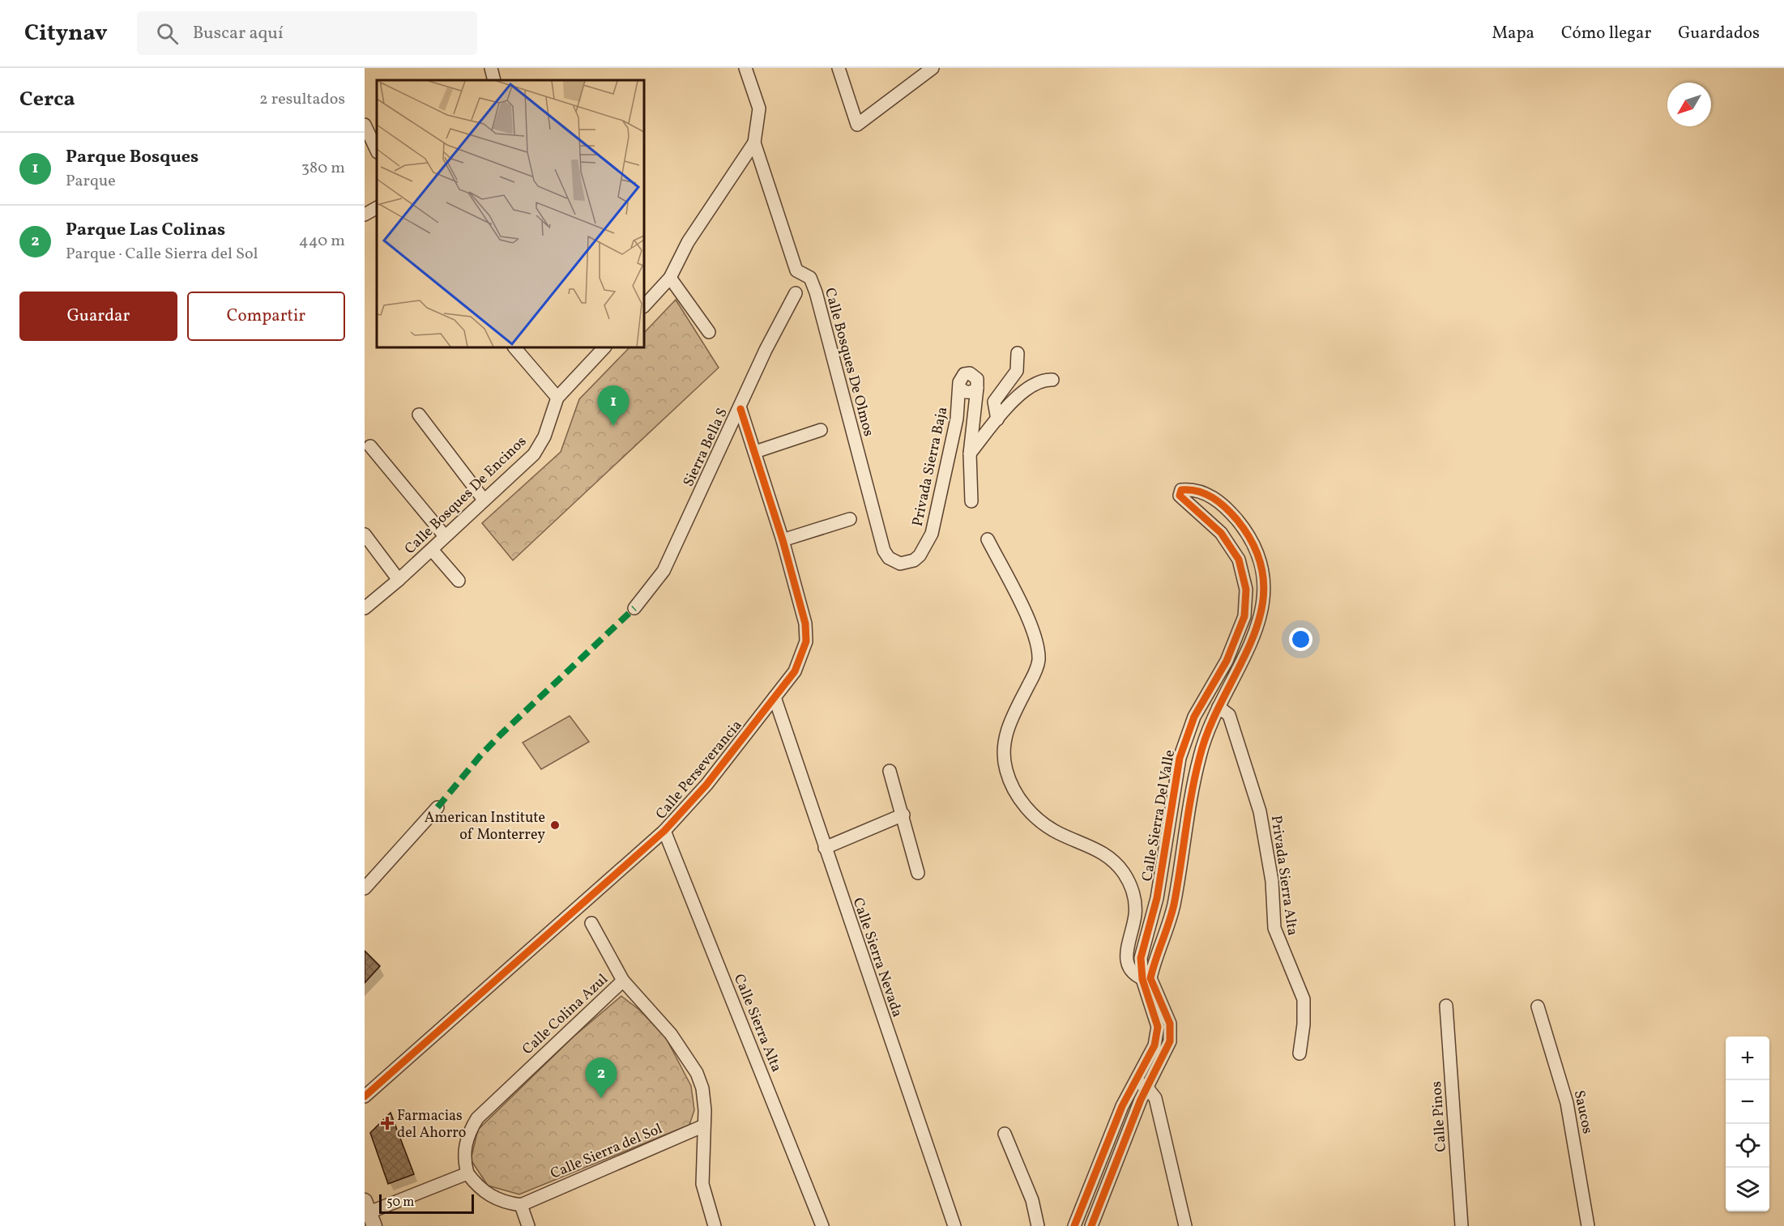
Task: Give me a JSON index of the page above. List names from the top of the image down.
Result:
{
  "streets": {
    "street": [
      "Calle Bosques De Olmos",
      "Sierra Bella S",
      "Privada Sierra Baja",
      "Calle Bosques De Encinos",
      "Calle Perseverancia",
      "Calle Sierra Del Valle",
      "Privada Sierra Alta",
      "Calle Sierra Nevada",
      "Calle Colina Azul",
      "Calle Sierra Alta",
      "Saucos",
      "Calle Pinos",
      "Calle Sierra del Sol"
    ]
  },
  "crossings": [
    ["Calle Bosques De Olmos", "Privada Sierra Baja"],
    ["Sierra Bella S", "Calle Perseverancia"],
    ["Calle Perseverancia", "Calle Sierra Nevada"],
    ["Calle Perseverancia", "Calle Sierra Alta"],
    ["Calle Sierra Del Valle", "Privada Sierra Alta"],
    ["Calle Colina Azul", "Calle Sierra del Sol"]
  ],
  "places": {
    "other": ["American Institute of Monterrey"],
    "health": ["Farmacias del Ahorro"]
  },
  "scale_bar": "50 m",
  "north": "bottom left",
  "page": {
    "header": "Citynav",
    "search": "Buscar aquí",
    "nav": ["Mapa", "Cómo llegar", "Guardados"],
    "heading": ["Cerca", "2 resultados"],
    "list": [
      {
        "mark": "1",
        "name": "Parque Bosques",
        "note": "Parque",
        "value": "380 m"
      },
      {
        "mark": "2",
        "name": "Parque Las Colinas",
        "note": "Parque · Calle Sierra del Sol",
        "value": "440 m"
      }
    ],
    "buttons": ["Guardar", "Compartir"],
    "pins": ["1", "2"],
    "map_buttons": ["+", "−"],
    "scale": "50 m"
  }
}
